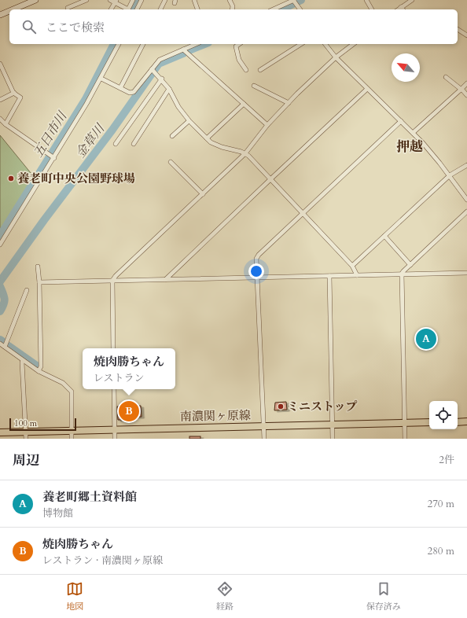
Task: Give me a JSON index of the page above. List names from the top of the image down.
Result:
{
  "streets": {
    "main road": ["南濃関ヶ原線"]
  },
  "districts": ["押越"],
  "water": ["五日市川", "金草川"],
  "places": ["養老町中央公園野球場", "ミニストップ"],
  "scale_bar": "100 m",
  "north": "top left",
  "page": {
    "search": "ここで検索",
    "pins": ["A", "B"],
    "popup": ["焼肉勝ちゃん", "レストラン"],
    "scale": "100 m",
    "heading": ["周辺", "2件"],
    "list": [
      {
        "mark": "A",
        "name": "養老町郷土資料館",
        "note": "博物館",
        "value": "270 m"
      },
      {
        "mark": "B",
        "name": "焼肉勝ちゃん",
        "note": "レストラン · 南濃関ヶ原線",
        "value": "280 m"
      }
    ],
    "nav": ["地図", "経路", "保存済み"]
  }
}
